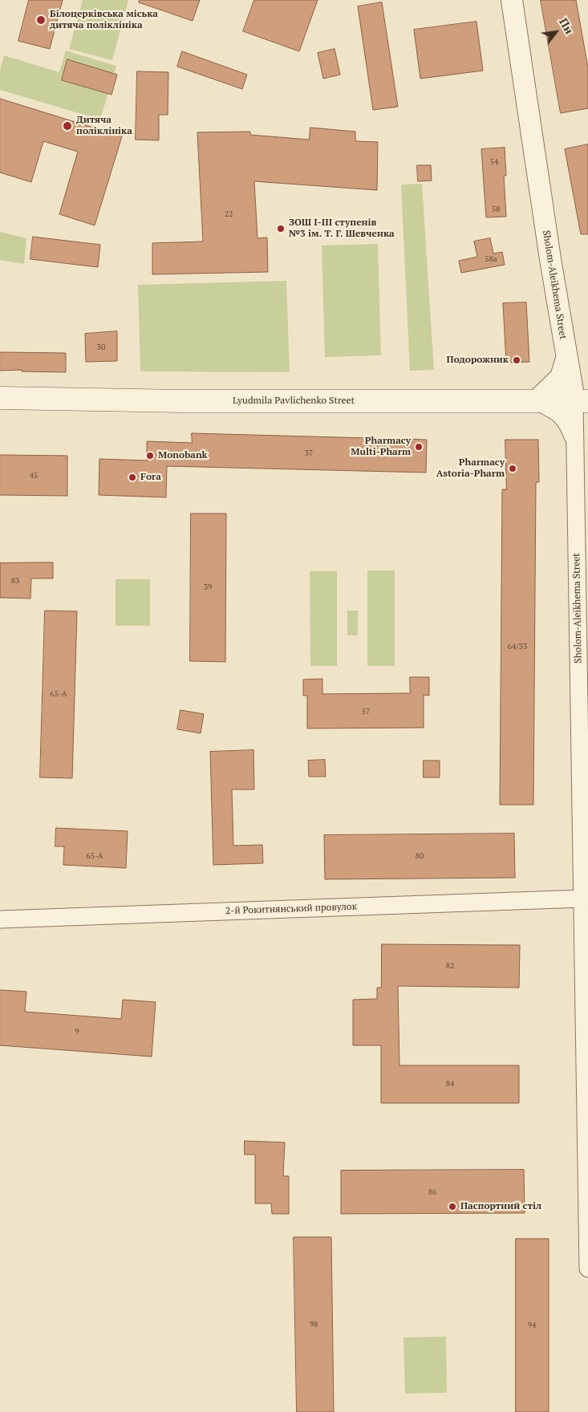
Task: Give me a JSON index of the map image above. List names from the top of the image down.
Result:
{
  "streets": {
    "main road": ["Lyudmila Pavlichenko Street"],
    "street": ["Sholom-Aleikhema Street", "2-й Рокитнянський провулок"]
  },
  "crossings": [
    ["Sholom-Aleikhema Street", "Lyudmila Pavlichenko Street"],
    ["Sholom-Aleikhema Street", "2-й Рокитнянський провулок"]
  ],
  "places": [
    "Білоцерківська міська дитяча поліклініка",
    "Дитяча поліклініка",
    "ЗОШ І-ІІІ ступенів №3 ім. Т. Г. Шевченка",
    "Подорожник",
    "Pharmacy Multi-Pharm",
    "Monobank",
    "Pharmacy Astoria-Pharm",
    "Fora",
    "Паспортний стіл"
  ],
  "house_numbers": [
    "54",
    "58",
    "22",
    "58а",
    "30",
    "37",
    "45",
    "83",
    "39",
    "64/33",
    "65-А",
    "57",
    "65-А",
    "80",
    "82",
    "9",
    "84",
    "86",
    "98",
    "94"
  ],
  "north": "top right"
}
